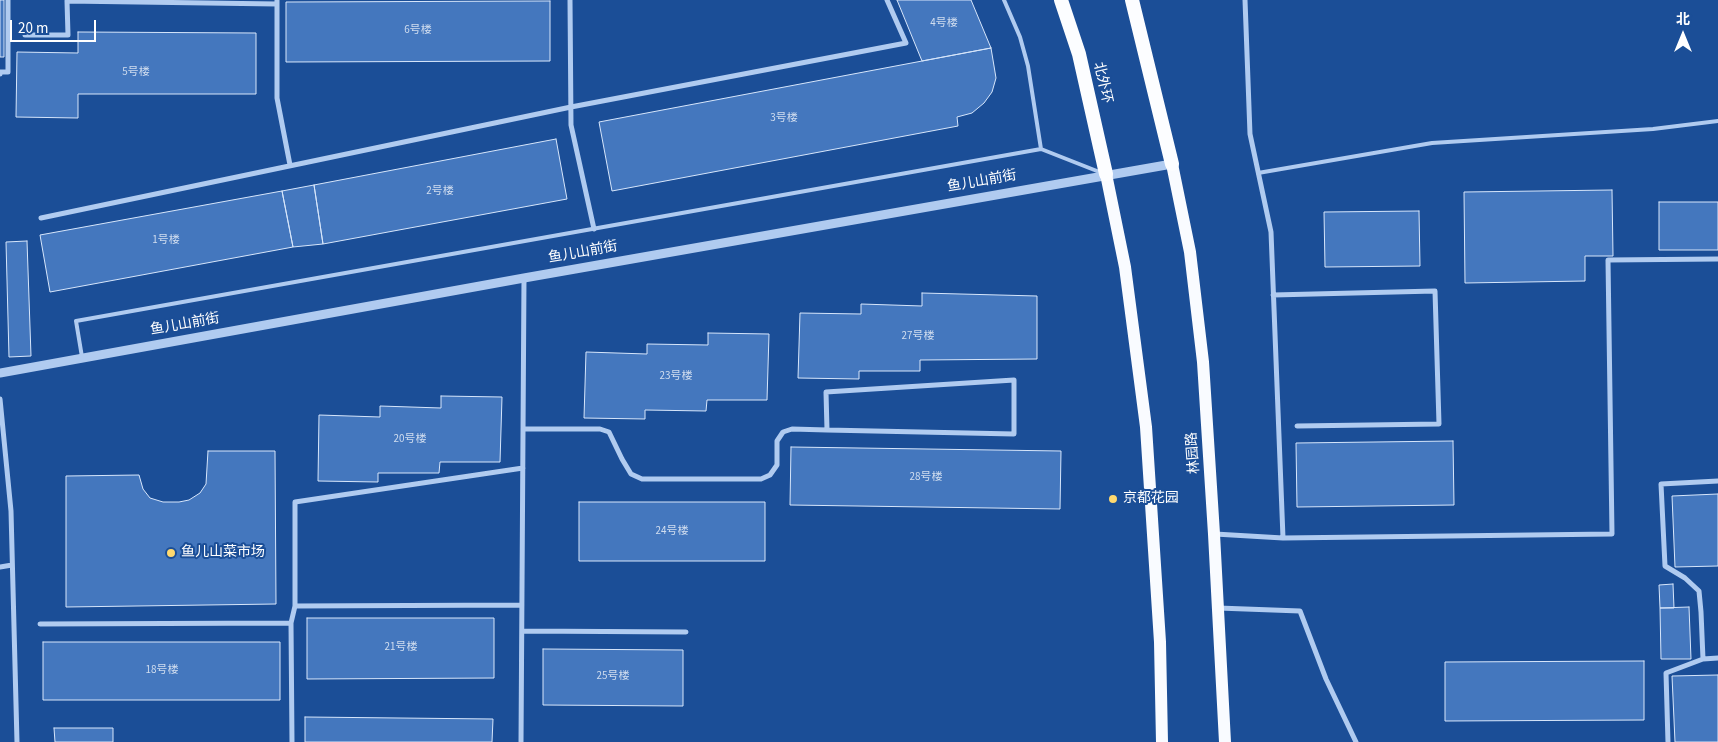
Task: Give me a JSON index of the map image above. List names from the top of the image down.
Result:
{
  "streets": {
    "highway": ["北外环"],
    "main road": ["林园路"],
    "street": ["鱼儿山前街"]
  },
  "crossings": [
    ["北外环", "鱼儿山前街"],
    ["鱼儿山前街", "林园路"]
  ],
  "places": ["京都花园", "鱼儿山菜市场"],
  "house_numbers": [
    "4号楼",
    "6号楼",
    "5号楼",
    "3号楼",
    "2号楼",
    "1号楼",
    "27号楼",
    "23号楼",
    "20号楼",
    "28号楼",
    "24号楼",
    "21号楼",
    "18号楼",
    "25号楼"
  ],
  "scale_bar": "20 m",
  "north": "top"
}
